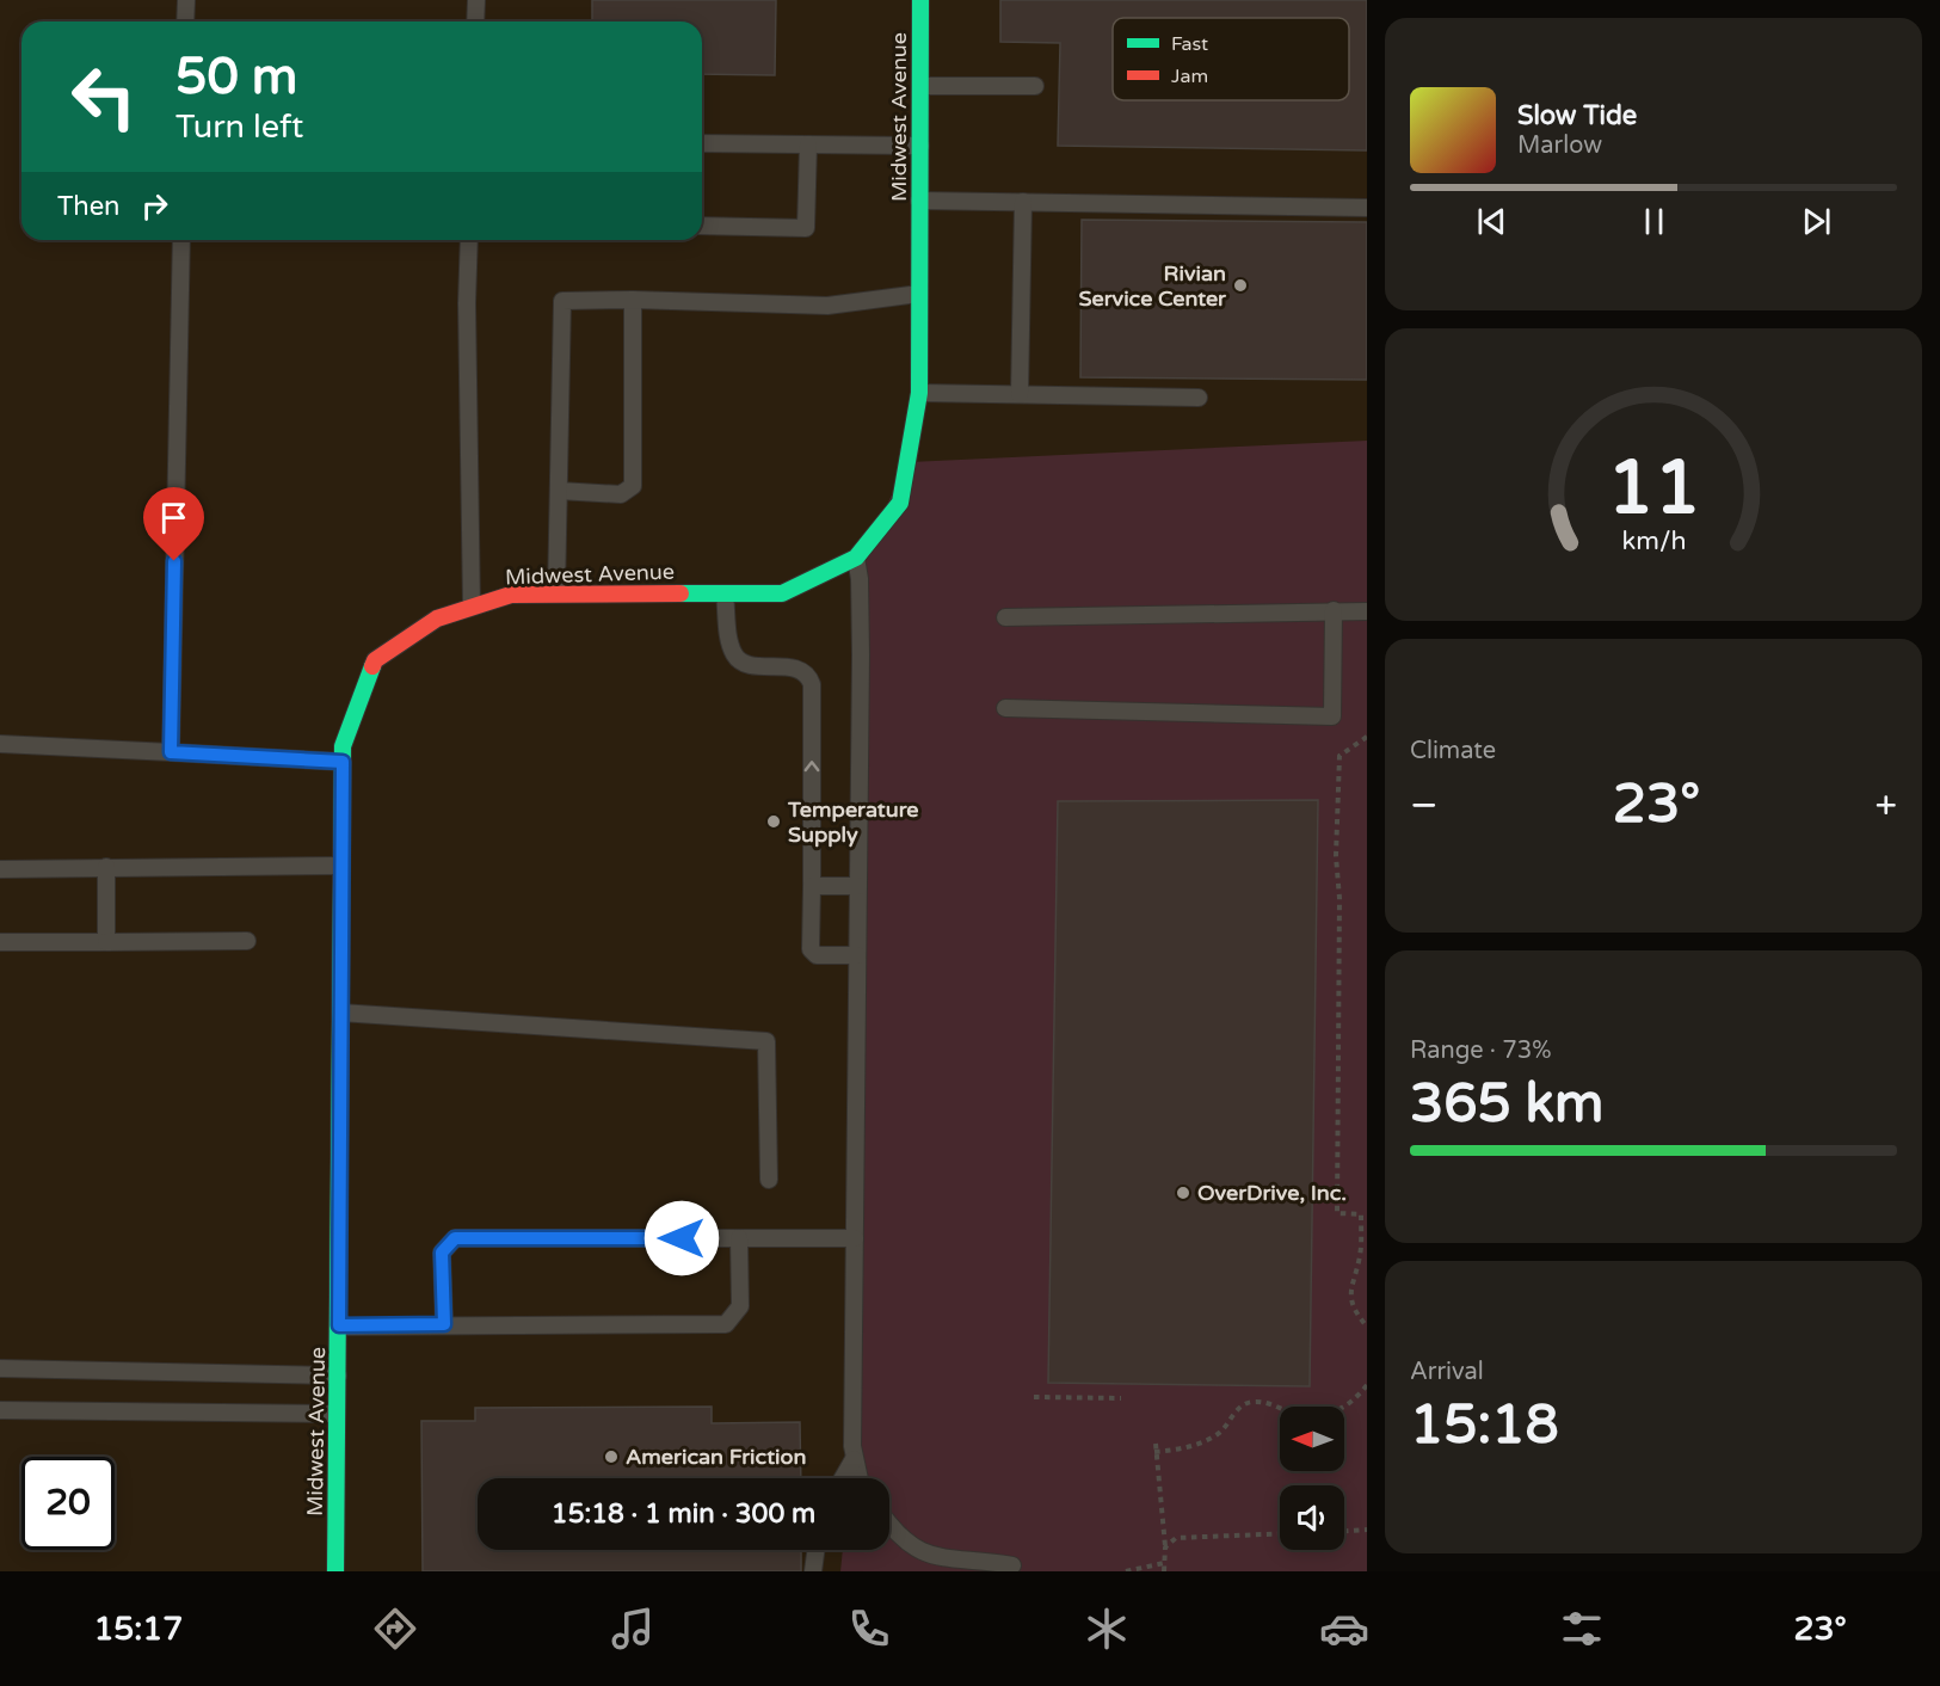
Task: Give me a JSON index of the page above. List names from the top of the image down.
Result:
{
  "streets": {
    "street": ["Midwest Avenue"]
  },
  "places": [
    "Rivian Service Center",
    "Temperature Supply",
    "OverDrive, Inc.",
    "American Friction"
  ],
  "legend": ["Fast", "Jam"],
  "north": "left",
  "page": {
    "turn": ["50 m", "Turn left"],
    "song": ["Slow Tide", "Marlow"],
    "then": "Then",
    "tile": [
      "Climate",
      ["Range · 73%", "365 km"],
      ["Arrival", "15:18"]
    ],
    "heat": ["−", "23°", "+"],
    "limit": "20",
    "trip": "15:18 · 1 min · 300 m",
    "tabs": ["15:17", "23°"],
    "gauge": ["11", "km/h"]
  }
}
